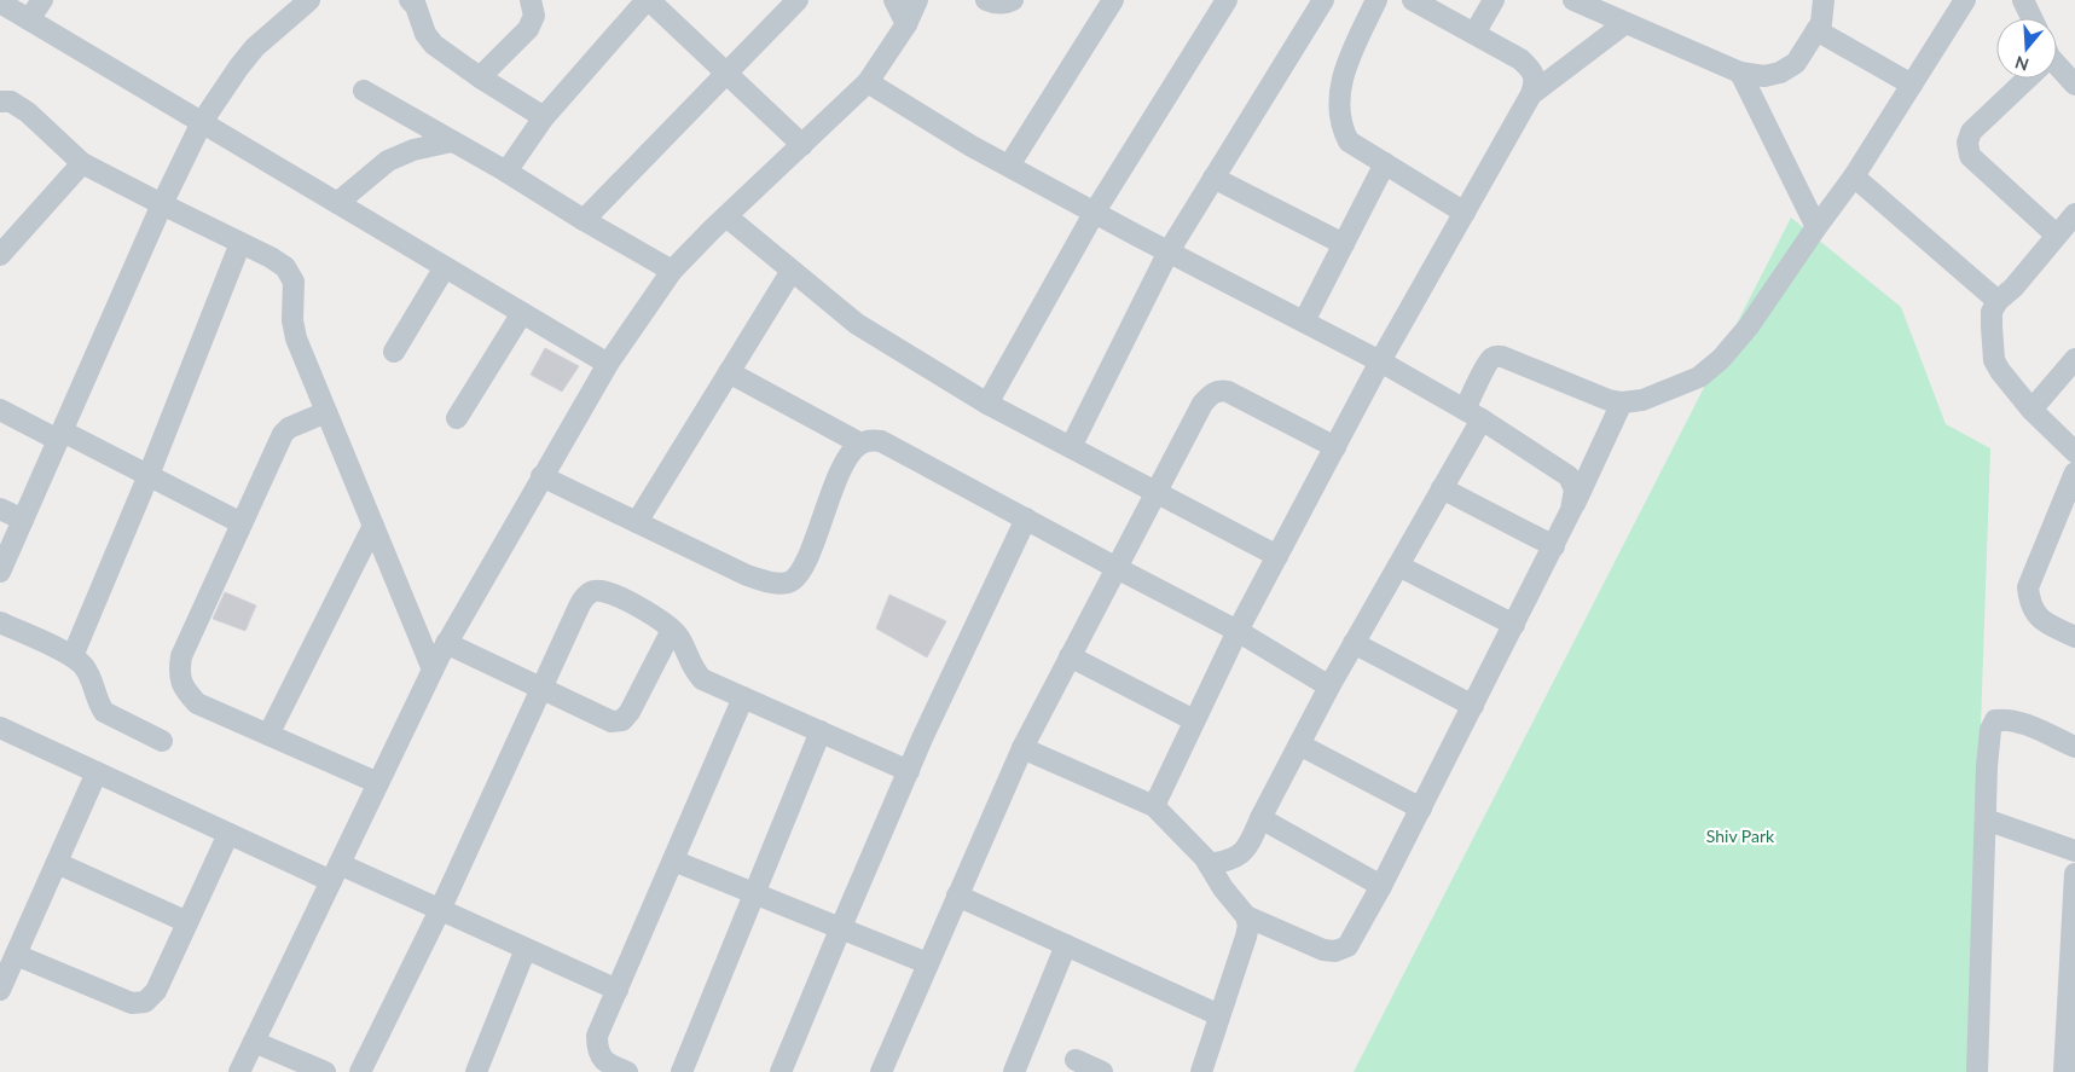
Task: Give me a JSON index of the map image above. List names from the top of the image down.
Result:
{
  "parks": ["Shiv Park"],
  "north": "bottom"
}
